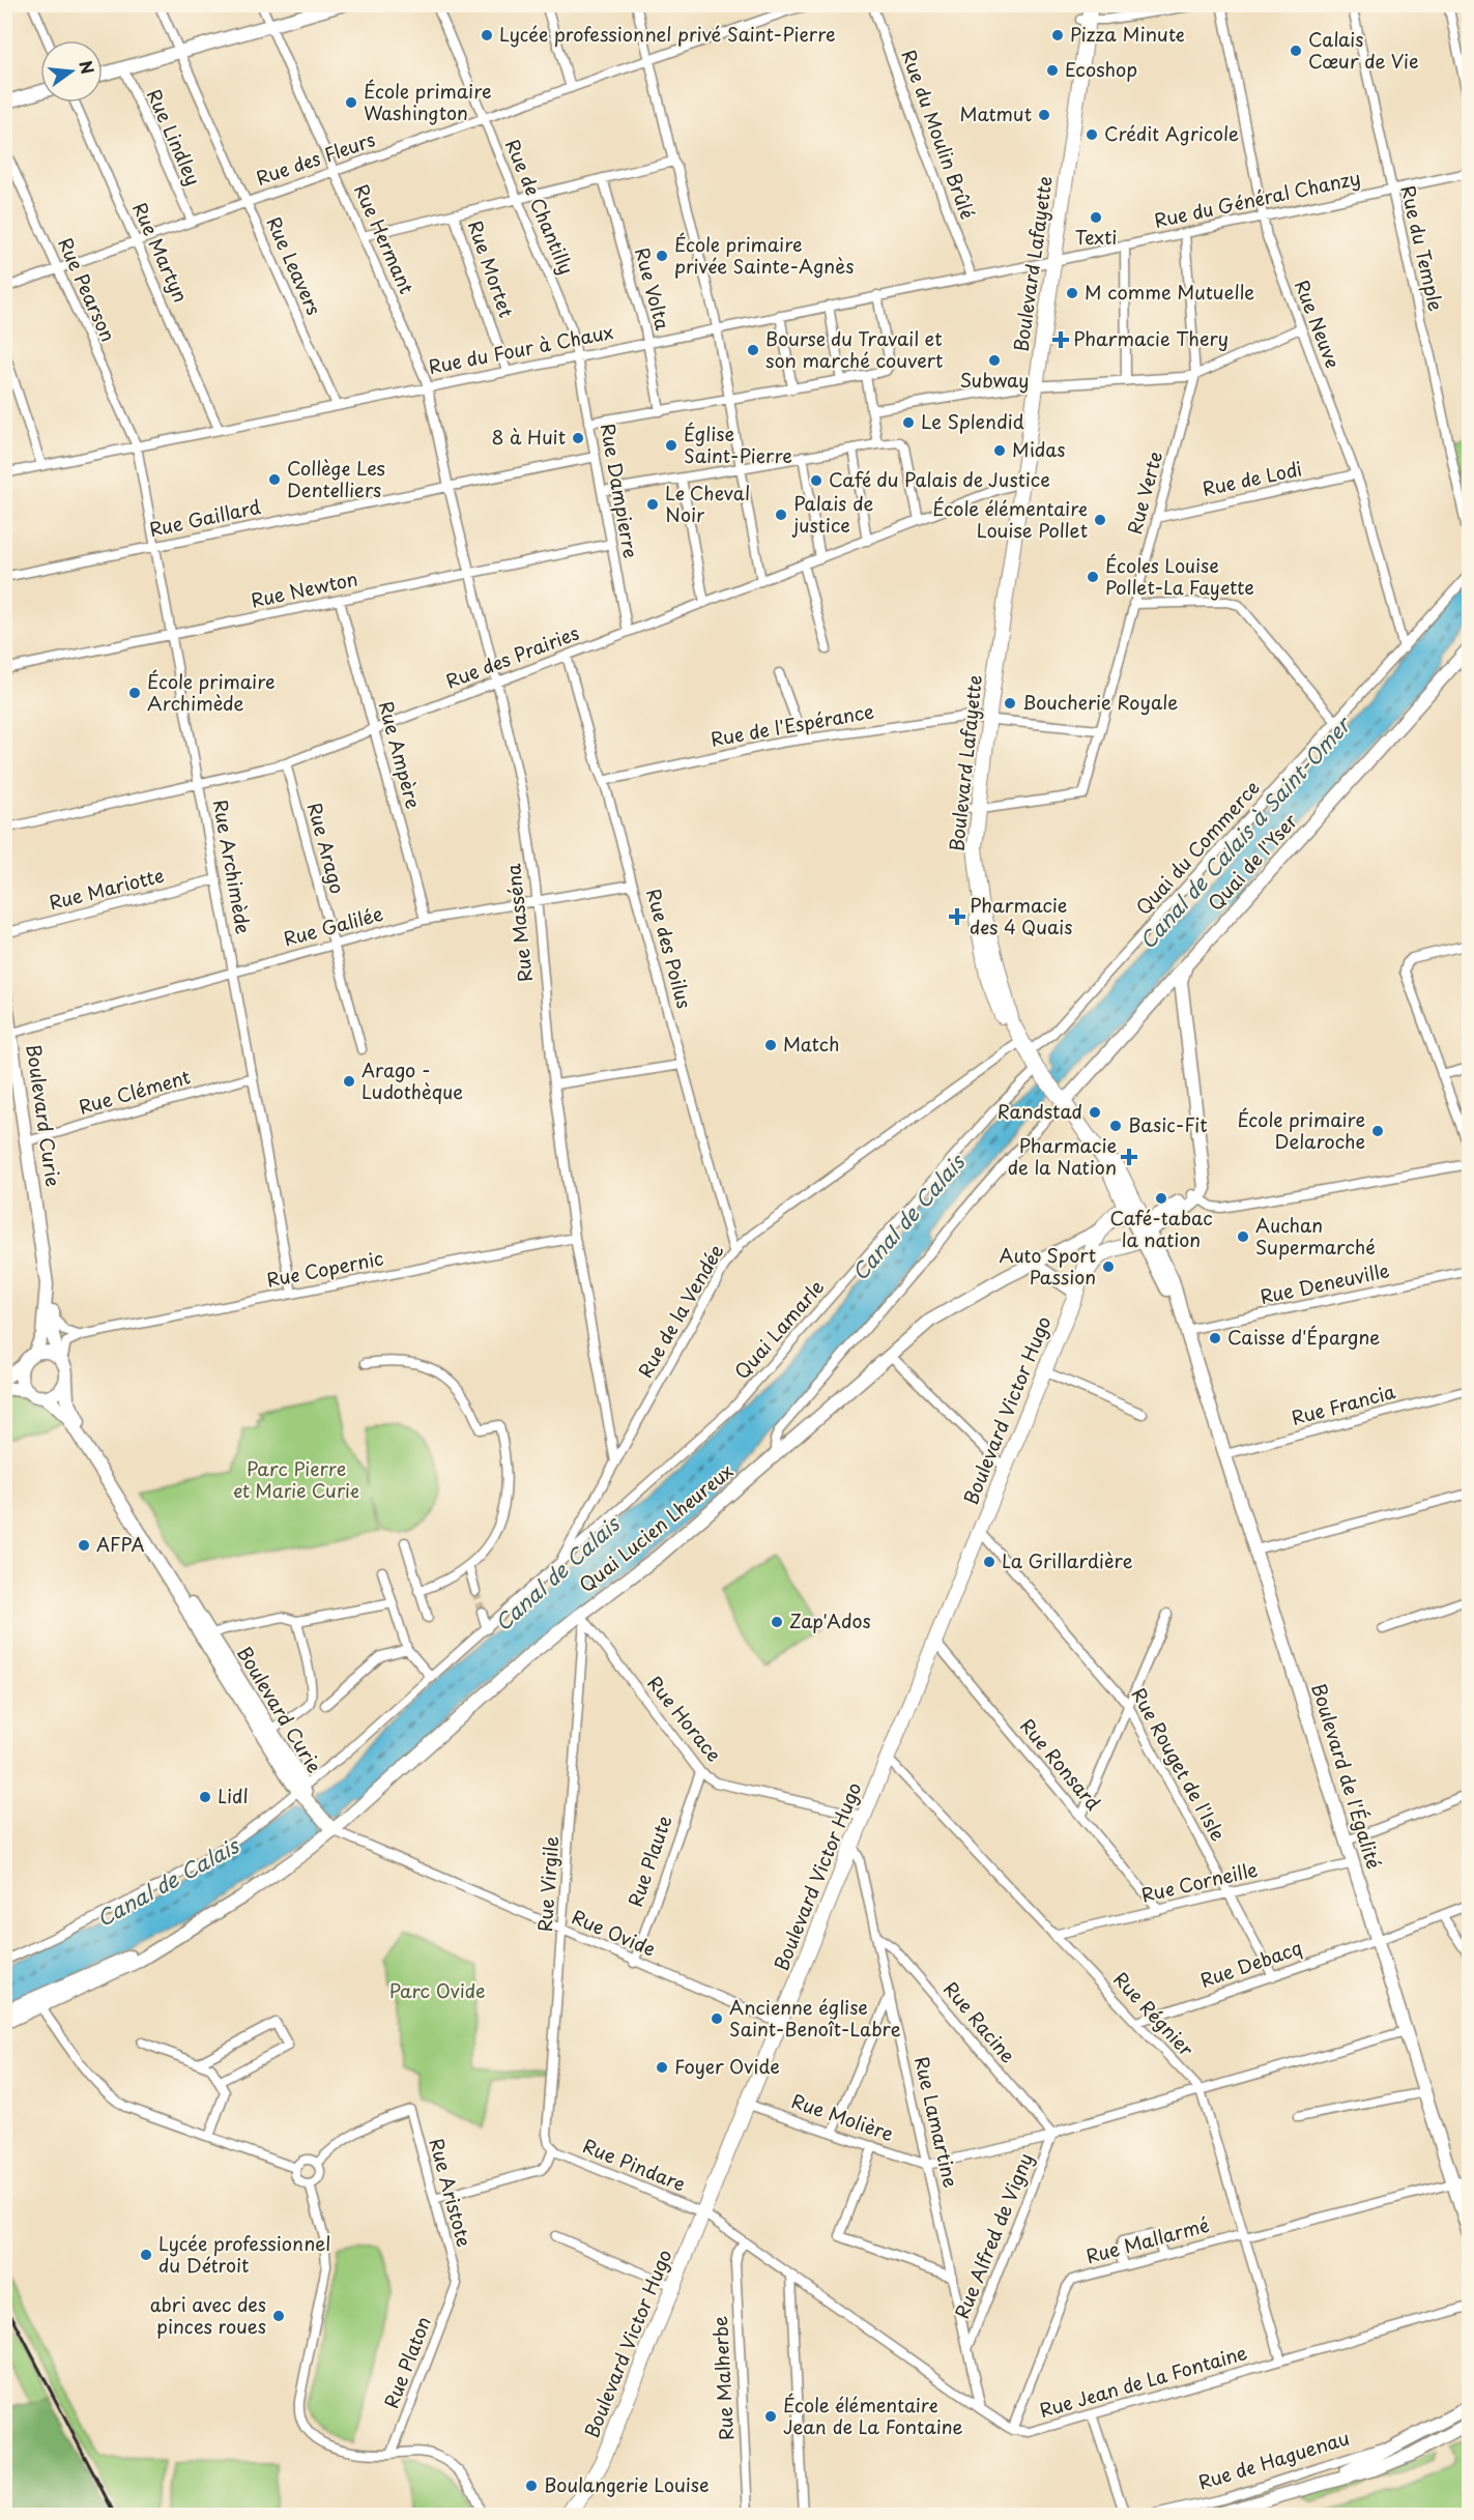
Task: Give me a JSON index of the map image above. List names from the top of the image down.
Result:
{
  "streets": {
    "main road": ["Boulevard Lafayette", "Boulevard Victor Hugo", "Boulevard de l'Égalité"],
    "street": [
      "Rue du Moulin Brûlé",
      "Rue Lindley",
      "Rue des Fleurs",
      "Rue du Général Chanzy",
      "Rue de Chantilly",
      "Rue Hermant",
      "Rue du Temple",
      "Rue Martyn",
      "Rue Leavers",
      "Rue Mortet",
      "Rue Volta",
      "Rue Pearson",
      "Rue Neuve",
      "Rue du Four à Chaux",
      "Rue de Lodi",
      "Rue Dampierre",
      "Rue Verte",
      "Rue Gaillard",
      "Rue Newton",
      "Rue des Prairies",
      "Rue de l'Espérance",
      "Rue Ampère",
      "Rue Arago",
      "Quai du Commerce",
      "Quai de l'Yser",
      "Rue Archimède",
      "Rue Mariotte",
      "Rue Masséna",
      "Rue Galilée",
      "Rue des Poilus",
      "Rue Clément",
      "Boulevard Curie",
      "Rue Copernic",
      "Rue Deneuville",
      "Rue de la Vendée",
      "Quai Lamarle",
      "Rue Francia",
      "Quai Lucien Lheureux",
      "Rue Horace",
      "Rue Ronsard",
      "Rue Rouget de l'Isle",
      "Rue Plaute",
      "Rue Corneille",
      "Rue Virgile",
      "Rue Ovide",
      "Rue Debacq",
      "Rue Régnier",
      "Rue Racine",
      "Rue Molière",
      "Rue Lamartine",
      "Rue Pindare",
      "Rue Aristote",
      "Rue Alfred de Vigny",
      "Rue Mallarmé",
      "Rue Platon",
      "Rue Malherbe",
      "Rue Jean de La Fontaine",
      "Rue de Haguenau"
    ]
  },
  "crossings": [
    ["Rue du Moulin Brûlé", "Rue du Four à Chaux"],
    ["Rue Lindley", "Rue des Fleurs"],
    ["Rue des Fleurs", "Rue de Chantilly"],
    ["Rue des Fleurs", "Rue Hermant"],
    ["Rue des Fleurs", "Rue Martyn"],
    ["Rue des Fleurs", "Rue Leavers"],
    ["Rue des Fleurs", "Rue Pearson"],
    ["Rue du Général Chanzy", "Rue du Temple"],
    ["Rue du Général Chanzy", "Boulevard Lafayette"],
    ["Rue du Général Chanzy", "Rue Neuve"],
    ["Rue du Général Chanzy", "Rue du Four à Chaux"],
    ["Rue du Général Chanzy", "Rue Verte"],
    ["Rue de Chantilly", "Rue du Four à Chaux"],
    ["Rue de Chantilly", "Rue Dampierre"],
    ["Rue Hermant", "Rue du Four à Chaux"],
    ["Rue Hermant", "Rue Masséna"],
    ["Rue Martyn", "Rue du Four à Chaux"],
    ["Boulevard Lafayette", "Rue du Four à Chaux"],
    ["Boulevard Lafayette", "Rue Verte"],
    ["Boulevard Lafayette", "Rue des Prairies"],
    ["Boulevard Lafayette", "Rue de l'Espérance"],
    ["Boulevard Lafayette", "Quai du Commerce"],
    ["Boulevard Lafayette", "Quai de l'Yser"],
    ["Boulevard Lafayette", "Rue de la Vendée"],
    ["Boulevard Lafayette", "Quai Lamarle"],
    ["Boulevard Lafayette", "Boulevard de l'Égalité"],
    ["Rue Leavers", "Rue du Four à Chaux"],
    ["Rue Mortet", "Rue du Four à Chaux"],
    ["Rue Volta", "Rue du Four à Chaux"],
    ["Rue Pearson", "Rue du Four à Chaux"],
    ["Rue Pearson", "Rue Archimède"],
    ["Rue Neuve", "Rue de Lodi"],
    ["Rue Neuve", "Quai du Commerce"],
    ["Rue du Four à Chaux", "Rue Dampierre"],
    ["Rue du Four à Chaux", "Rue Archimède"],
    ["Rue du Four à Chaux", "Rue Masséna"],
    ["Rue de Lodi", "Rue Verte"],
    ["Rue Dampierre", "Rue Gaillard"],
    ["Rue Dampierre", "Rue Newton"],
    ["Rue Dampierre", "Rue des Prairies"],
    ["Rue Verte", "Rue de l'Espérance"],
    ["Rue Gaillard", "Rue Archimède"],
    ["Rue Gaillard", "Rue Masséna"],
    ["Rue Newton", "Rue Ampère"],
    ["Rue Newton", "Rue Archimède"],
    ["Rue Newton", "Rue Masséna"],
    ["Rue des Prairies", "Rue Ampère"],
    ["Rue des Prairies", "Rue Arago"],
    ["Rue des Prairies", "Rue Archimède"],
    ["Rue des Prairies", "Rue Masséna"],
    ["Rue des Prairies", "Rue des Poilus"],
    ["Rue de l'Espérance", "Rue des Poilus"],
    ["Rue Ampère", "Rue Galilée"],
    ["Rue Arago", "Rue Galilée"],
    ["Quai du Commerce", "Rue de la Vendée"],
    ["Quai de l'Yser", "Boulevard de l'Égalité"],
    ["Rue Archimède", "Rue Mariotte"],
    ["Rue Archimède", "Rue Galilée"],
    ["Rue Archimède", "Rue Clément"],
    ["Rue Archimède", "Rue Copernic"],
    ["Rue Masséna", "Rue Galilée"],
    ["Rue Masséna", "Rue Copernic"],
    ["Rue Masséna", "Rue de la Vendée"],
    ["Rue Galilée", "Rue des Poilus"],
    ["Rue Galilée", "Boulevard Curie"],
    ["Rue des Poilus", "Rue de la Vendée"],
    ["Rue Clément", "Boulevard Curie"],
    ["Boulevard Curie", "Quai Lamarle"],
    ["Boulevard Curie", "Quai Lucien Lheureux"],
    ["Boulevard Curie", "Rue Ovide"],
    ["Rue Deneuville", "Boulevard de l'Égalité"],
    ["Rue de la Vendée", "Quai Lamarle"],
    ["Rue Francia", "Boulevard de l'Égalité"],
    ["Boulevard Victor Hugo", "Quai Lucien Lheureux"],
    ["Boulevard Victor Hugo", "Rue Horace"],
    ["Boulevard Victor Hugo", "Rue Ronsard"],
    ["Boulevard Victor Hugo", "Rue Rouget de l'Isle"],
    ["Boulevard Victor Hugo", "Boulevard de l'Égalité"],
    ["Boulevard Victor Hugo", "Rue Ovide"],
    ["Boulevard Victor Hugo", "Rue Régnier"],
    ["Boulevard Victor Hugo", "Rue Molière"],
    ["Boulevard Victor Hugo", "Rue Lamartine"],
    ["Boulevard Victor Hugo", "Rue Pindare"],
    ["Quai Lucien Lheureux", "Rue Horace"],
    ["Quai Lucien Lheureux", "Rue Virgile"],
    ["Quai Lucien Lheureux", "Rue Ovide"],
    ["Rue Horace", "Rue Plaute"],
    ["Rue Horace", "Rue Virgile"],
    ["Rue Ronsard", "Rue Corneille"],
    ["Rue Rouget de l'Isle", "Rue Corneille"],
    ["Rue Rouget de l'Isle", "Rue Debacq"],
    ["Boulevard de l'Égalité", "Rue Corneille"],
    ["Boulevard de l'Égalité", "Rue Debacq"],
    ["Boulevard de l'Égalité", "Rue Mallarmé"],
    ["Rue Plaute", "Rue Ovide"],
    ["Rue Corneille", "Rue Régnier"],
    ["Rue Virgile", "Rue Ovide"],
    ["Rue Virgile", "Rue Pindare"],
    ["Rue Debacq", "Rue Régnier"],
    ["Rue Régnier", "Rue Mallarmé"],
    ["Rue Régnier", "Rue Jean de La Fontaine"],
    ["Rue Racine", "Rue Lamartine"],
    ["Rue Racine", "Rue Alfred de Vigny"],
    ["Rue Molière", "Rue Lamartine"],
    ["Rue Lamartine", "Rue Alfred de Vigny"],
    ["Rue Aristote", "Rue Platon"],
    ["Rue Mallarmé", "Rue Jean de La Fontaine"]
  ],
  "water": ["Canal de Calais à Saint-Omer", "Canal de Calais"],
  "parks": ["Parc Pierre et Marie Curie", "Parc Ovide"],
  "places": {
    "other": [
      "Lycée professionnel privé Saint-Pierre",
      "Pizza Minute",
      "Calais Cœur de Vie",
      "Ecoshop",
      "École primaire Washington",
      "Matmut",
      "Crédit Agricole",
      "Texti",
      "École primaire privée Sainte-Agnès",
      "M comme Mutuelle",
      "Bourse du Travail et son marché couvert",
      "Subway",
      "Le Splendid",
      "8 à Huit",
      "Église Saint-Pierre",
      "Midas",
      "Collège Les Dentelliers",
      "Café du Palais de Justice",
      "Le Cheval Noir",
      "Palais de justice",
      "École élémentaire Louise Pollet",
      "Écoles Louise Pollet-La Fayette",
      "École primaire Archimède",
      "Boucherie Royale",
      "Match",
      "Arago - Ludothèque",
      "Randstad",
      "Basic-Fit",
      "École primaire Delaroche",
      "Café-tabac la nation",
      "Auchan Supermarché",
      "Auto Sport Passion",
      "Caisse d'Épargne",
      "AFPA",
      "La Grillardière",
      "Zap'Ados",
      "Lidl",
      "Ancienne église Saint-Benoît-Labre",
      "Foyer Ovide",
      "Lycée professionnel du Détroit",
      "abri avec des pinces roues",
      "École élémentaire Jean de La Fontaine",
      "Boulangerie Louise"
    ],
    "health": ["Pharmacie Thery", "Pharmacie des 4 Quais", "Pharmacie de la Nation"]
  },
  "north": "right"
}
